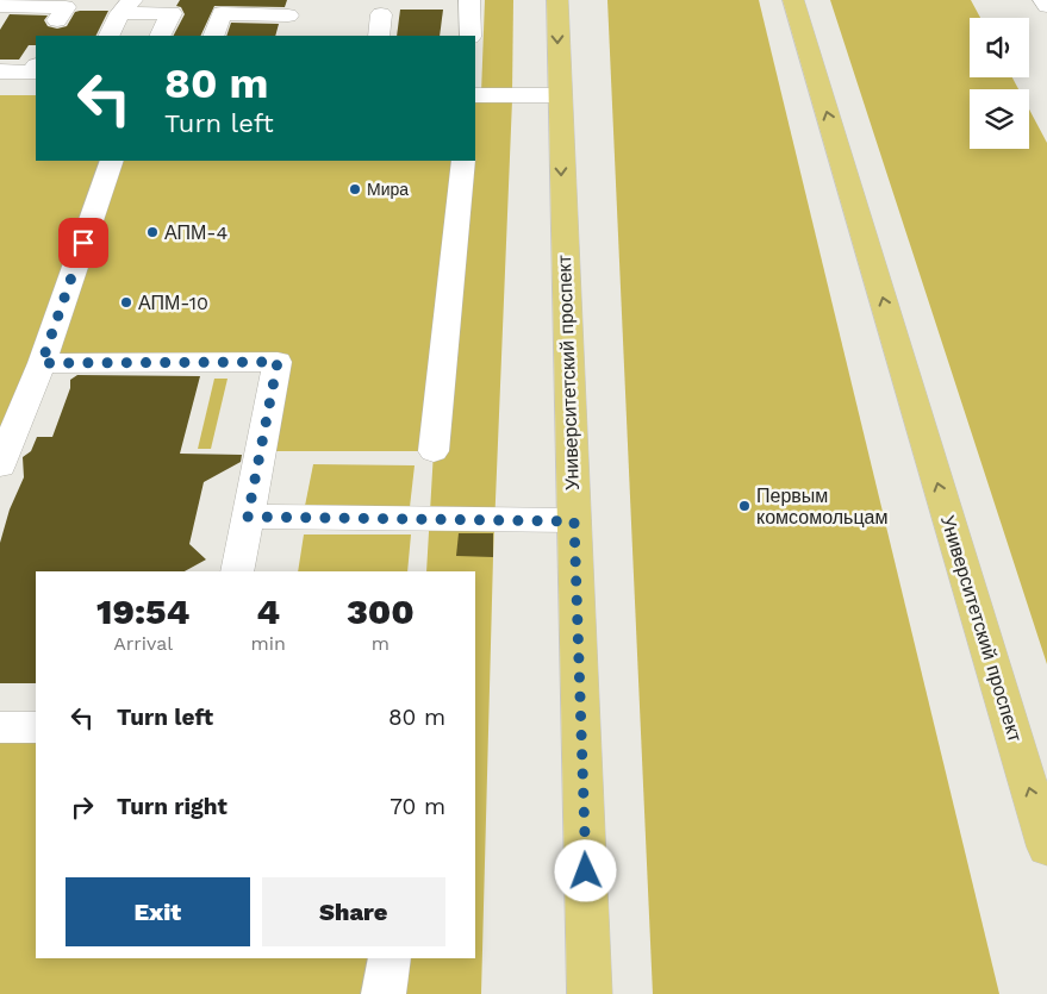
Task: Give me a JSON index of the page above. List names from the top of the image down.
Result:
{
  "streets": {
    "main road": ["Университетский проспект"]
  },
  "places": [
    "Мира",
    "АПМ-4",
    "АПМ-10",
    "Первым комсомольцам"
  ],
  "page": {
    "turn": ["80 m", "Turn left"],
    "eta": [
      "19:54",
      "Arrival",
      "4",
      "min",
      "300",
      "m"
    ],
    "list": [
      {
        "name": "Turn left",
        "value": "80 m"
      },
      {
        "name": "Turn right",
        "value": "70 m"
      }
    ],
    "buttons": ["Exit", "Share"]
  }
}
